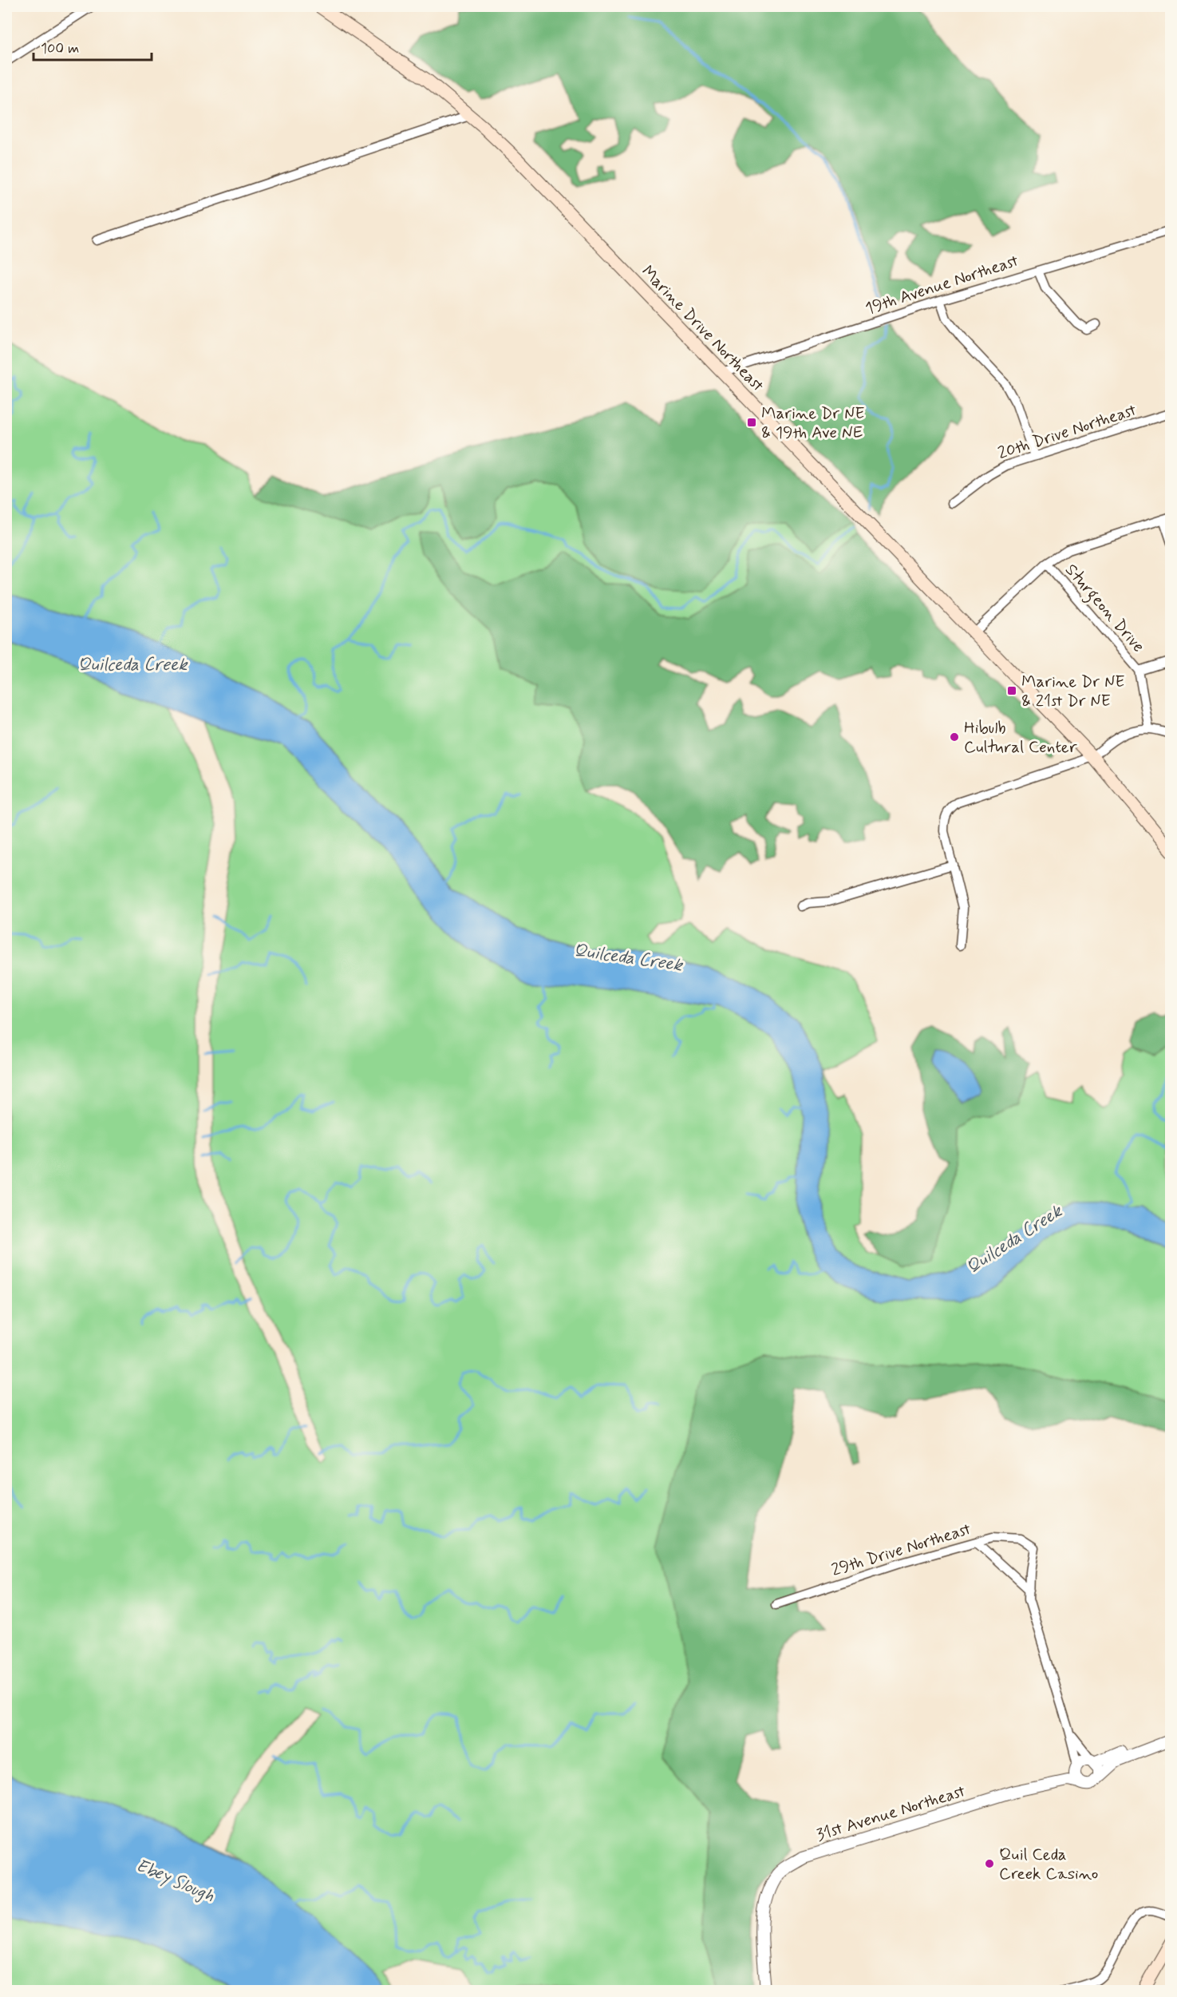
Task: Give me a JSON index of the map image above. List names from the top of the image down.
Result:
{
  "streets": {
    "main road": ["Marine Drive Northeast"],
    "street": [
      "19th Avenue Northeast",
      "20th Drive Northeast",
      "Sturgeon Drive",
      "29th Drive Northeast",
      "31st Avenue Northeast"
    ]
  },
  "crossings": [
    ["19th Avenue Northeast", "Marine Drive Northeast"]
  ],
  "water": ["Quilceda Creek", "Ebey Slough"],
  "places": {
    "transit": ["Marine Dr NE & 19th Ave NE", "Marine Dr NE & 21st Dr NE"],
    "other": ["Hibulb Cultural Center", "Quil Ceda Creek Casino"]
  },
  "scale_bar": "100 m"
}
